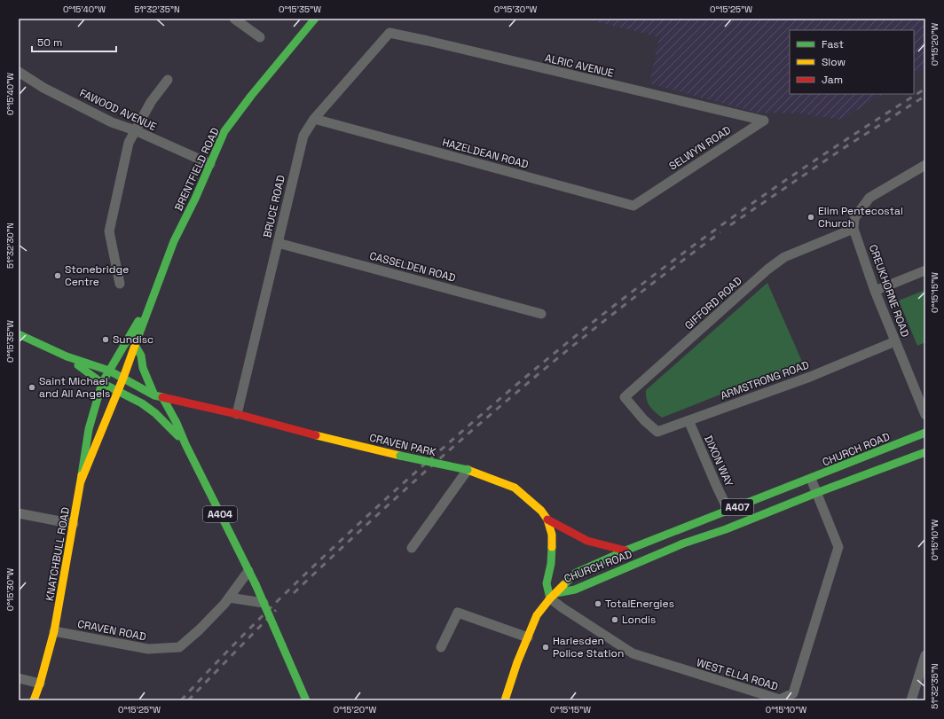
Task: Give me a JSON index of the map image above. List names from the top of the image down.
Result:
{
  "streets": {
    "street": [
      "ALRIC AVENUE",
      "FAWOOD AVENUE",
      "SELWYN ROAD",
      "HAZELDEAN ROAD",
      "BRENTFIELD ROAD",
      "BRUCE ROAD",
      "CASSELDEN ROAD",
      "CREUKHORNE ROAD",
      "GIFFORD ROAD",
      "ARMSTRONG ROAD",
      "CRAVEN PARK",
      "CHURCH ROAD",
      "DIXON WAY",
      "A407",
      "A404",
      "KNATCHBULL ROAD",
      "CRAVEN ROAD",
      "WEST ELLA ROAD"
    ]
  },
  "crossings": [
    ["ALRIC AVENUE", "SELWYN ROAD"],
    ["ALRIC AVENUE", "BRUCE ROAD"],
    ["FAWOOD AVENUE", "BRENTFIELD ROAD"],
    ["SELWYN ROAD", "HAZELDEAN ROAD"],
    ["HAZELDEAN ROAD", "BRUCE ROAD"],
    ["BRENTFIELD ROAD", "CRAVEN PARK"],
    ["BRENTFIELD ROAD", "A404"],
    ["BRENTFIELD ROAD", "KNATCHBULL ROAD"],
    ["BRUCE ROAD", "CASSELDEN ROAD"],
    ["BRUCE ROAD", "CRAVEN PARK"],
    ["CREUKHORNE ROAD", "GIFFORD ROAD"],
    ["CREUKHORNE ROAD", "ARMSTRONG ROAD"],
    ["GIFFORD ROAD", "ARMSTRONG ROAD"],
    ["ARMSTRONG ROAD", "DIXON WAY"],
    ["CRAVEN PARK", "CHURCH ROAD"],
    ["CRAVEN PARK", "A407"],
    ["CRAVEN PARK", "A404"],
    ["CRAVEN PARK", "WEST ELLA ROAD"],
    ["CHURCH ROAD", "DIXON WAY"],
    ["CHURCH ROAD", "A407"],
    ["CHURCH ROAD", "WEST ELLA ROAD"],
    ["A407", "WEST ELLA ROAD"],
    ["A404", "KNATCHBULL ROAD"],
    ["A404", "CRAVEN ROAD"],
    ["KNATCHBULL ROAD", "CRAVEN ROAD"]
  ],
  "places": [
    "Elim Pentecostal Church",
    "Stonebridge Centre",
    "Sundisc",
    "Saint Michael and All Angels",
    "TotalEnergies",
    "Londis",
    "Harlesden Police Station"
  ],
  "legend": ["Fast", "Slow", "Jam"],
  "scale_bar": "50 m",
  "coordinates": [
    "0°15'40\"W",
    "51°32'35\"N",
    "0°15'35\"W",
    "0°15'30\"W",
    "0°15'25\"W",
    "0°15'20\"W",
    "51°32'30\"N",
    "0°15'15\"W",
    "0°15'10\"W"
  ]
}
